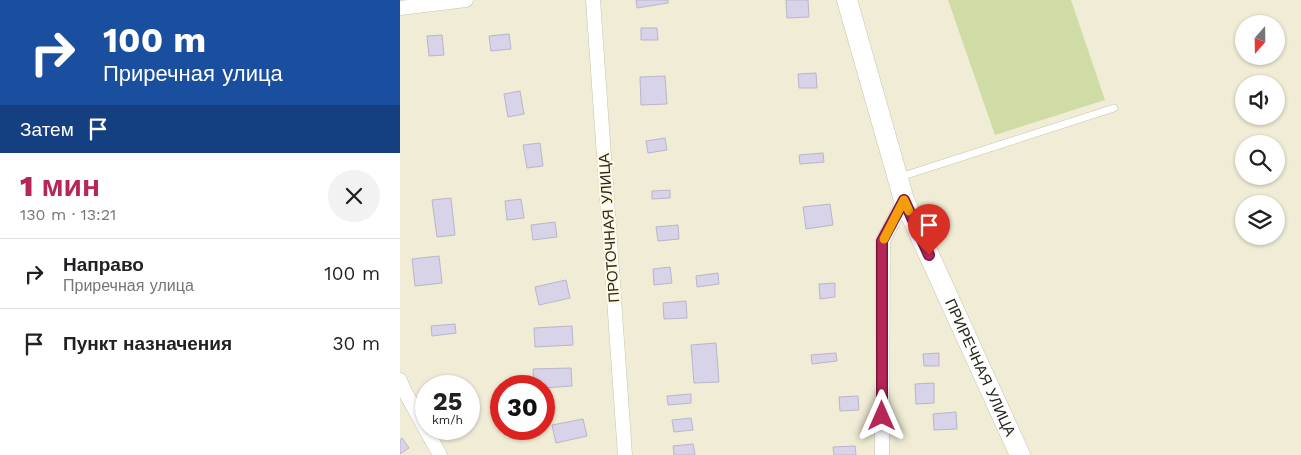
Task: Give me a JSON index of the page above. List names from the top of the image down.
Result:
{
  "streets": {
    "street": ["ПРОТОЧНАЯ УЛИЦА", "ПРИРЕЧНАЯ УЛИЦА"]
  },
  "north": "bottom",
  "page": {
    "turn": ["100 m", "Приречная улица"],
    "then": "Затем",
    "heading": ["1 мин", "130 m · 13:21"],
    "list": [
      {
        "name": "Направо",
        "note": "Приречная улица",
        "value": "100 m"
      },
      {
        "name": "Пункт назначения",
        "value": "30 m"
      }
    ],
    "speed": "25 km/h",
    "limit": "30"
  }
}
